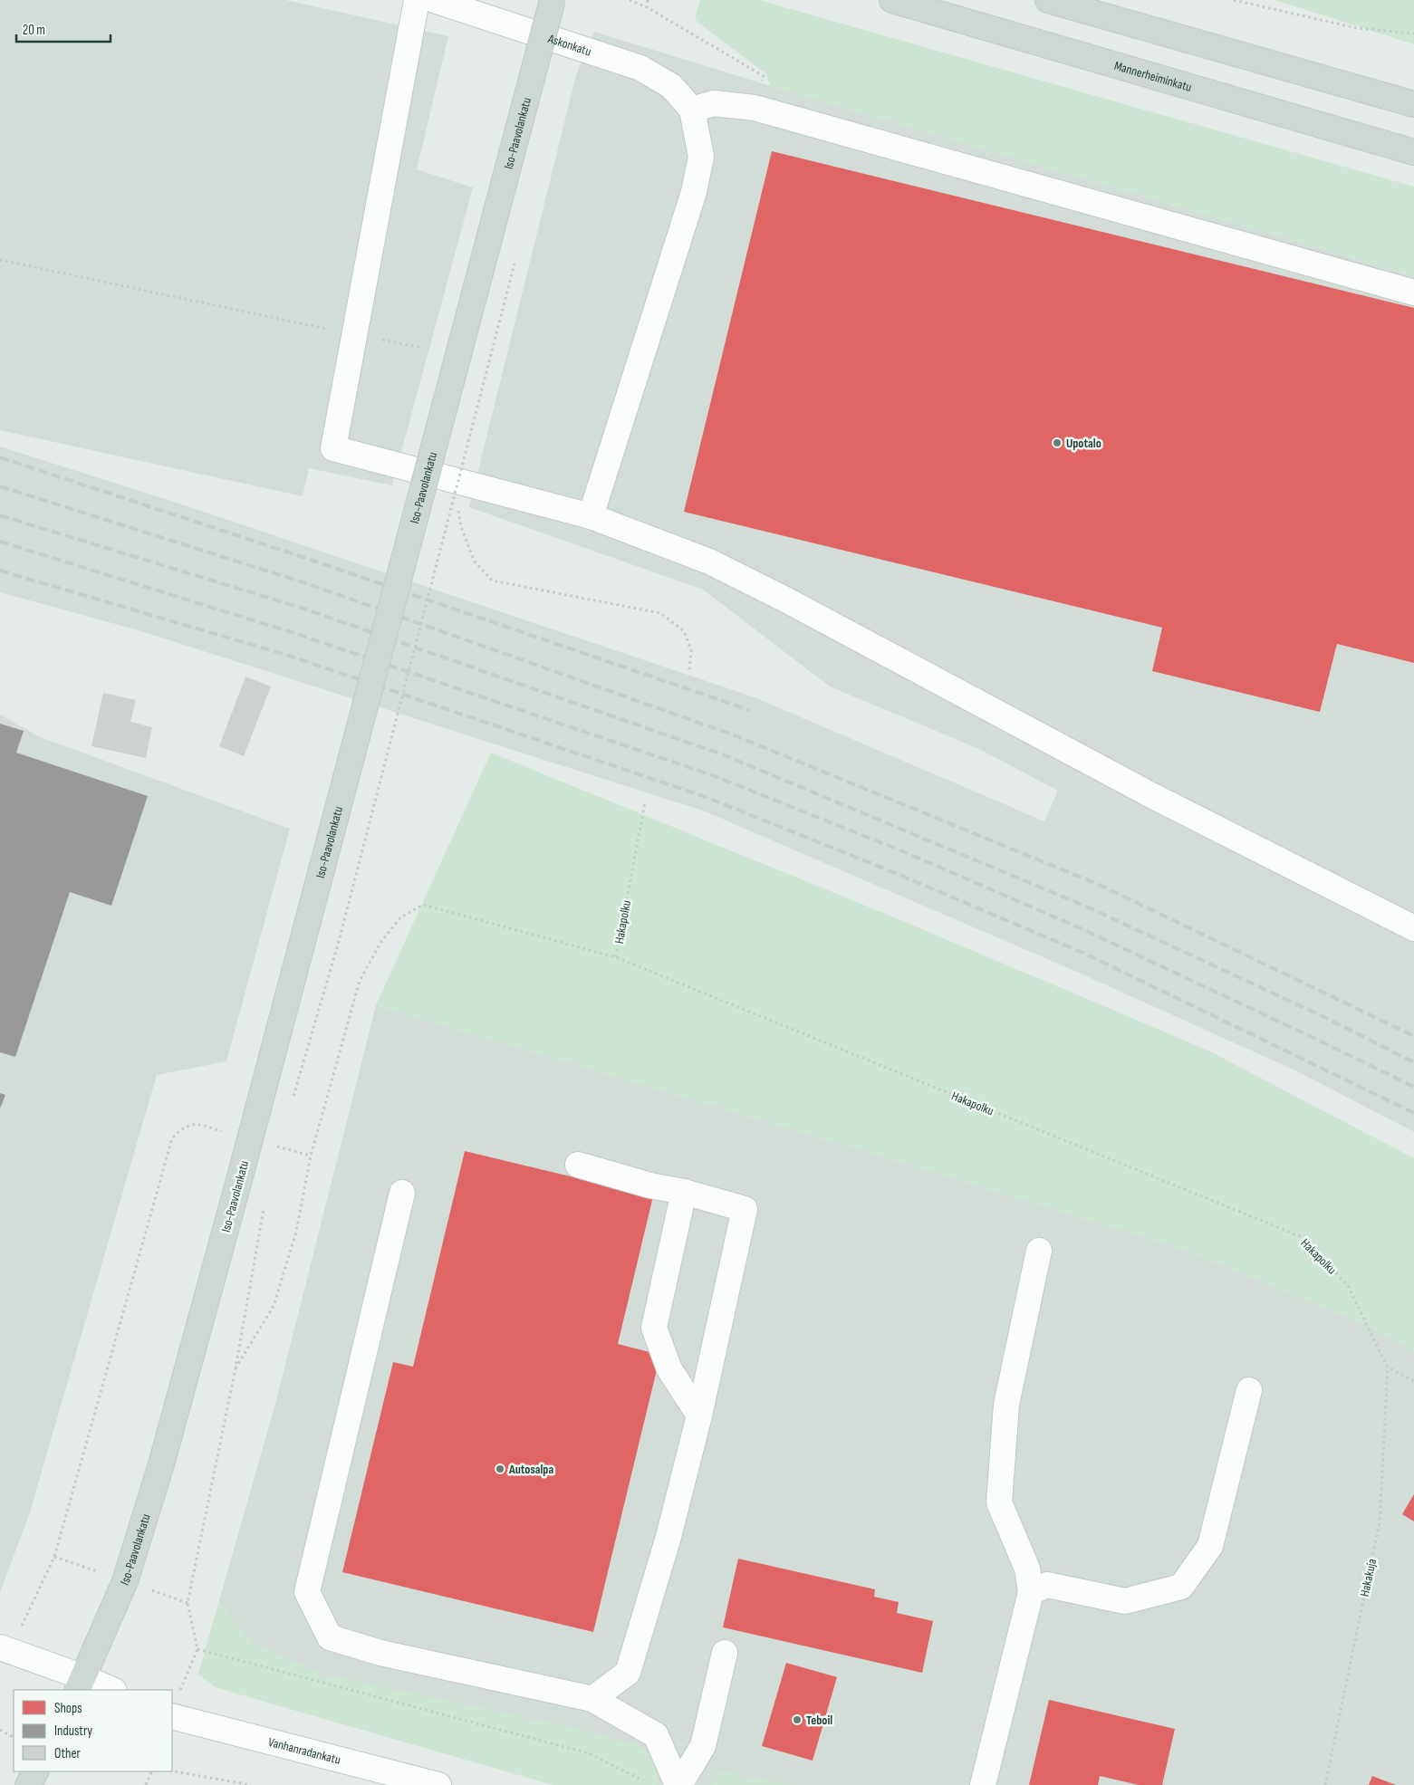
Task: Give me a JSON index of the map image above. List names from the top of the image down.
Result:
{
  "streets": {
    "main road": ["Mannerheiminkatu", "Iso-Paavolankatu"],
    "street": ["Askonkatu", "Vanhanradankatu"],
    "path": ["Hakapolku", "Hakakuja"]
  },
  "crossings": [
    ["Hakapolku", "Hakakuja"]
  ],
  "places": ["Upotalo", "Autosalpa", "Teboil"],
  "legend": ["Shops", "Industry", "Other"],
  "scale_bar": "20 m"
}
